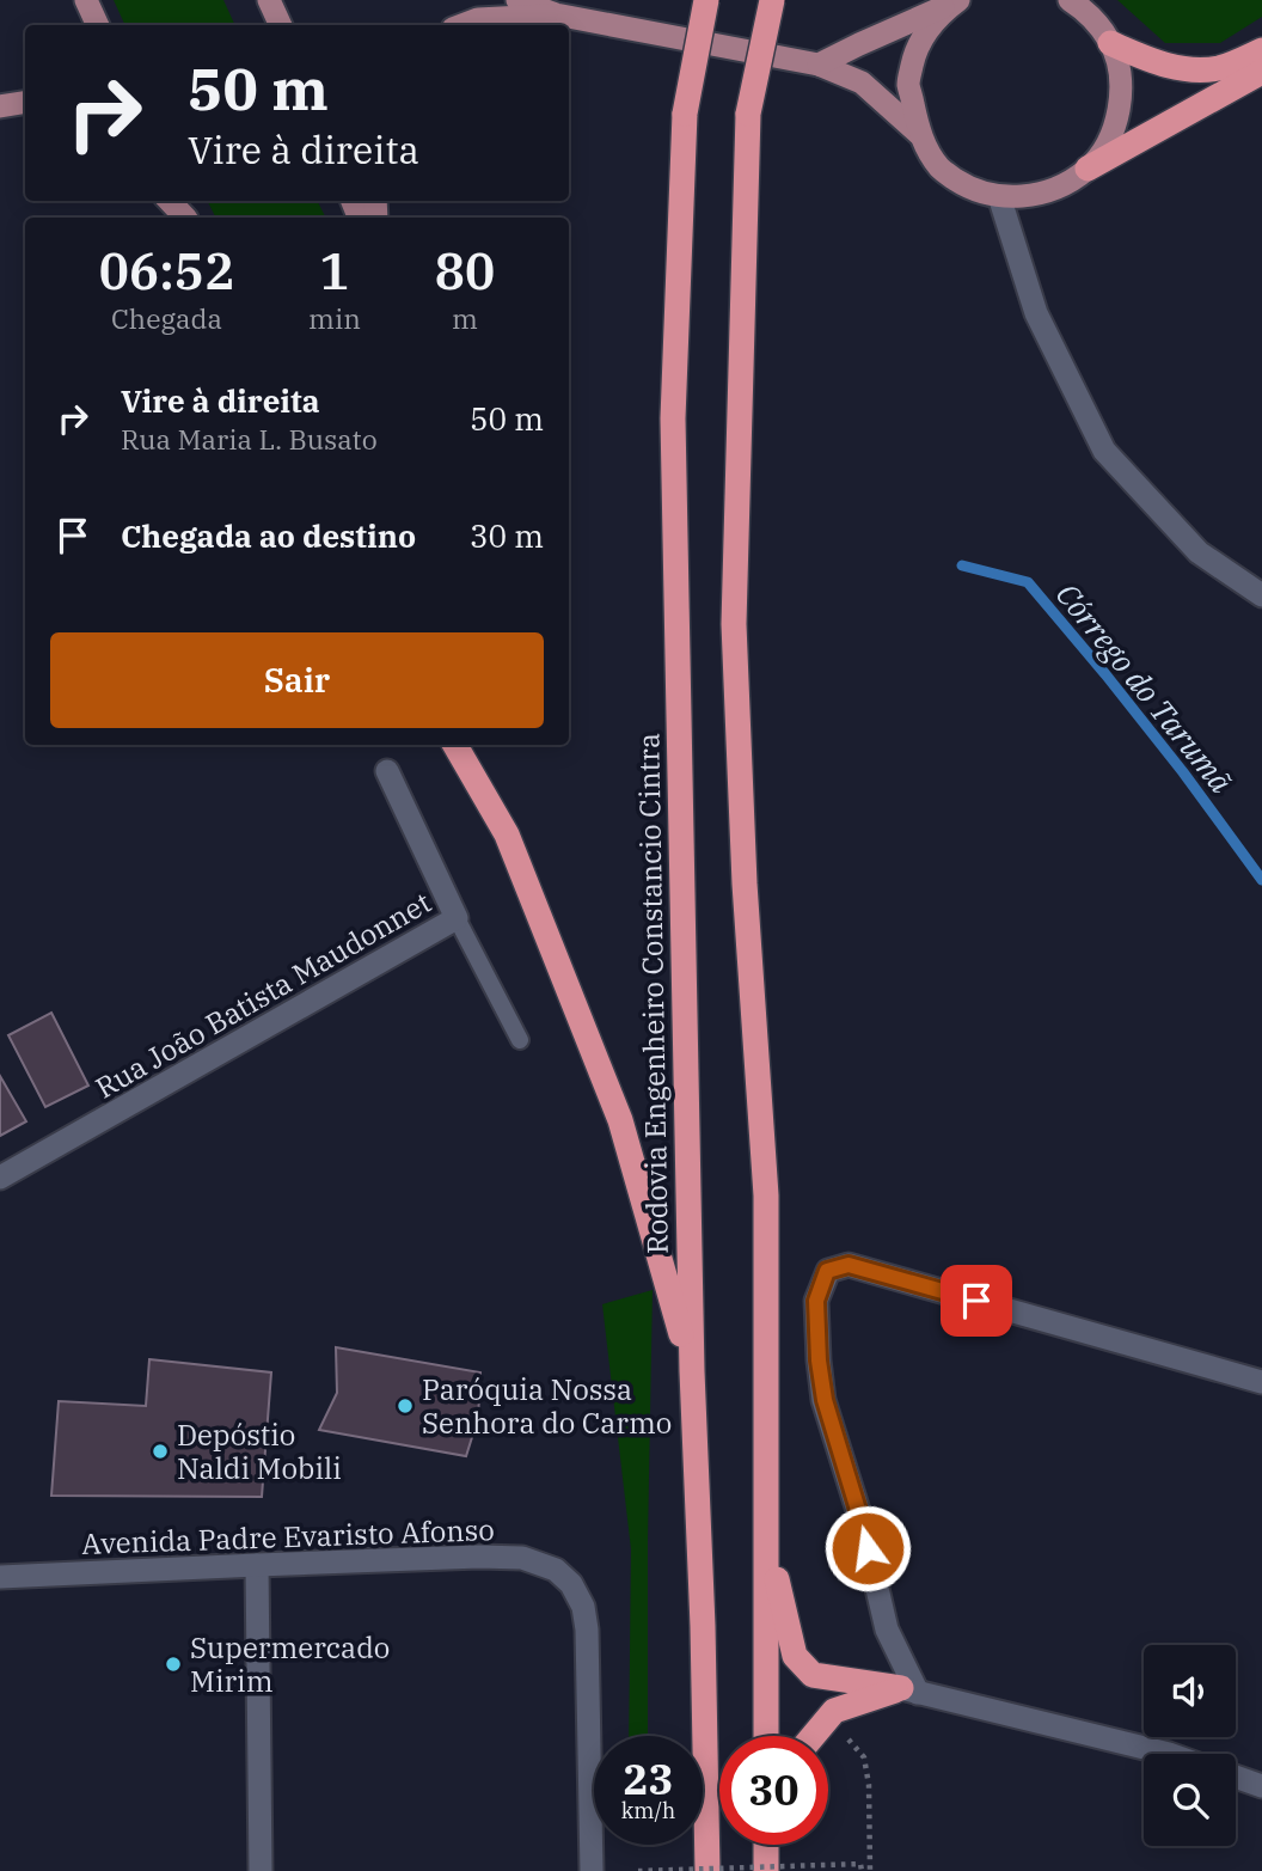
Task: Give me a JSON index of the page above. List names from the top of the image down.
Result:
{
  "streets": {
    "highway": ["Rodovia Engenheiro Constancio Cintra"],
    "street": ["Rua João Batista Maudonnet", "Avenida Padre Evaristo Afonso"]
  },
  "water": ["Córrego do Tarumã"],
  "places": ["Paróquia Nossa Senhora do Carmo", "Depóstio Naldi Mobili", "Supermercado Mirim"],
  "page": {
    "turn": ["50 m", "Vire à direita"],
    "eta": [
      "06:52",
      "Chegada",
      "1",
      "min",
      "80",
      "m"
    ],
    "list": [
      {
        "name": "Vire à direita",
        "note": "Rua Maria L. Busato",
        "value": "50 m"
      },
      {
        "name": "Chegada ao destino",
        "value": "30 m"
      }
    ],
    "buttons": "Sair",
    "speed": "23 km/h",
    "limit": "30"
  }
}
